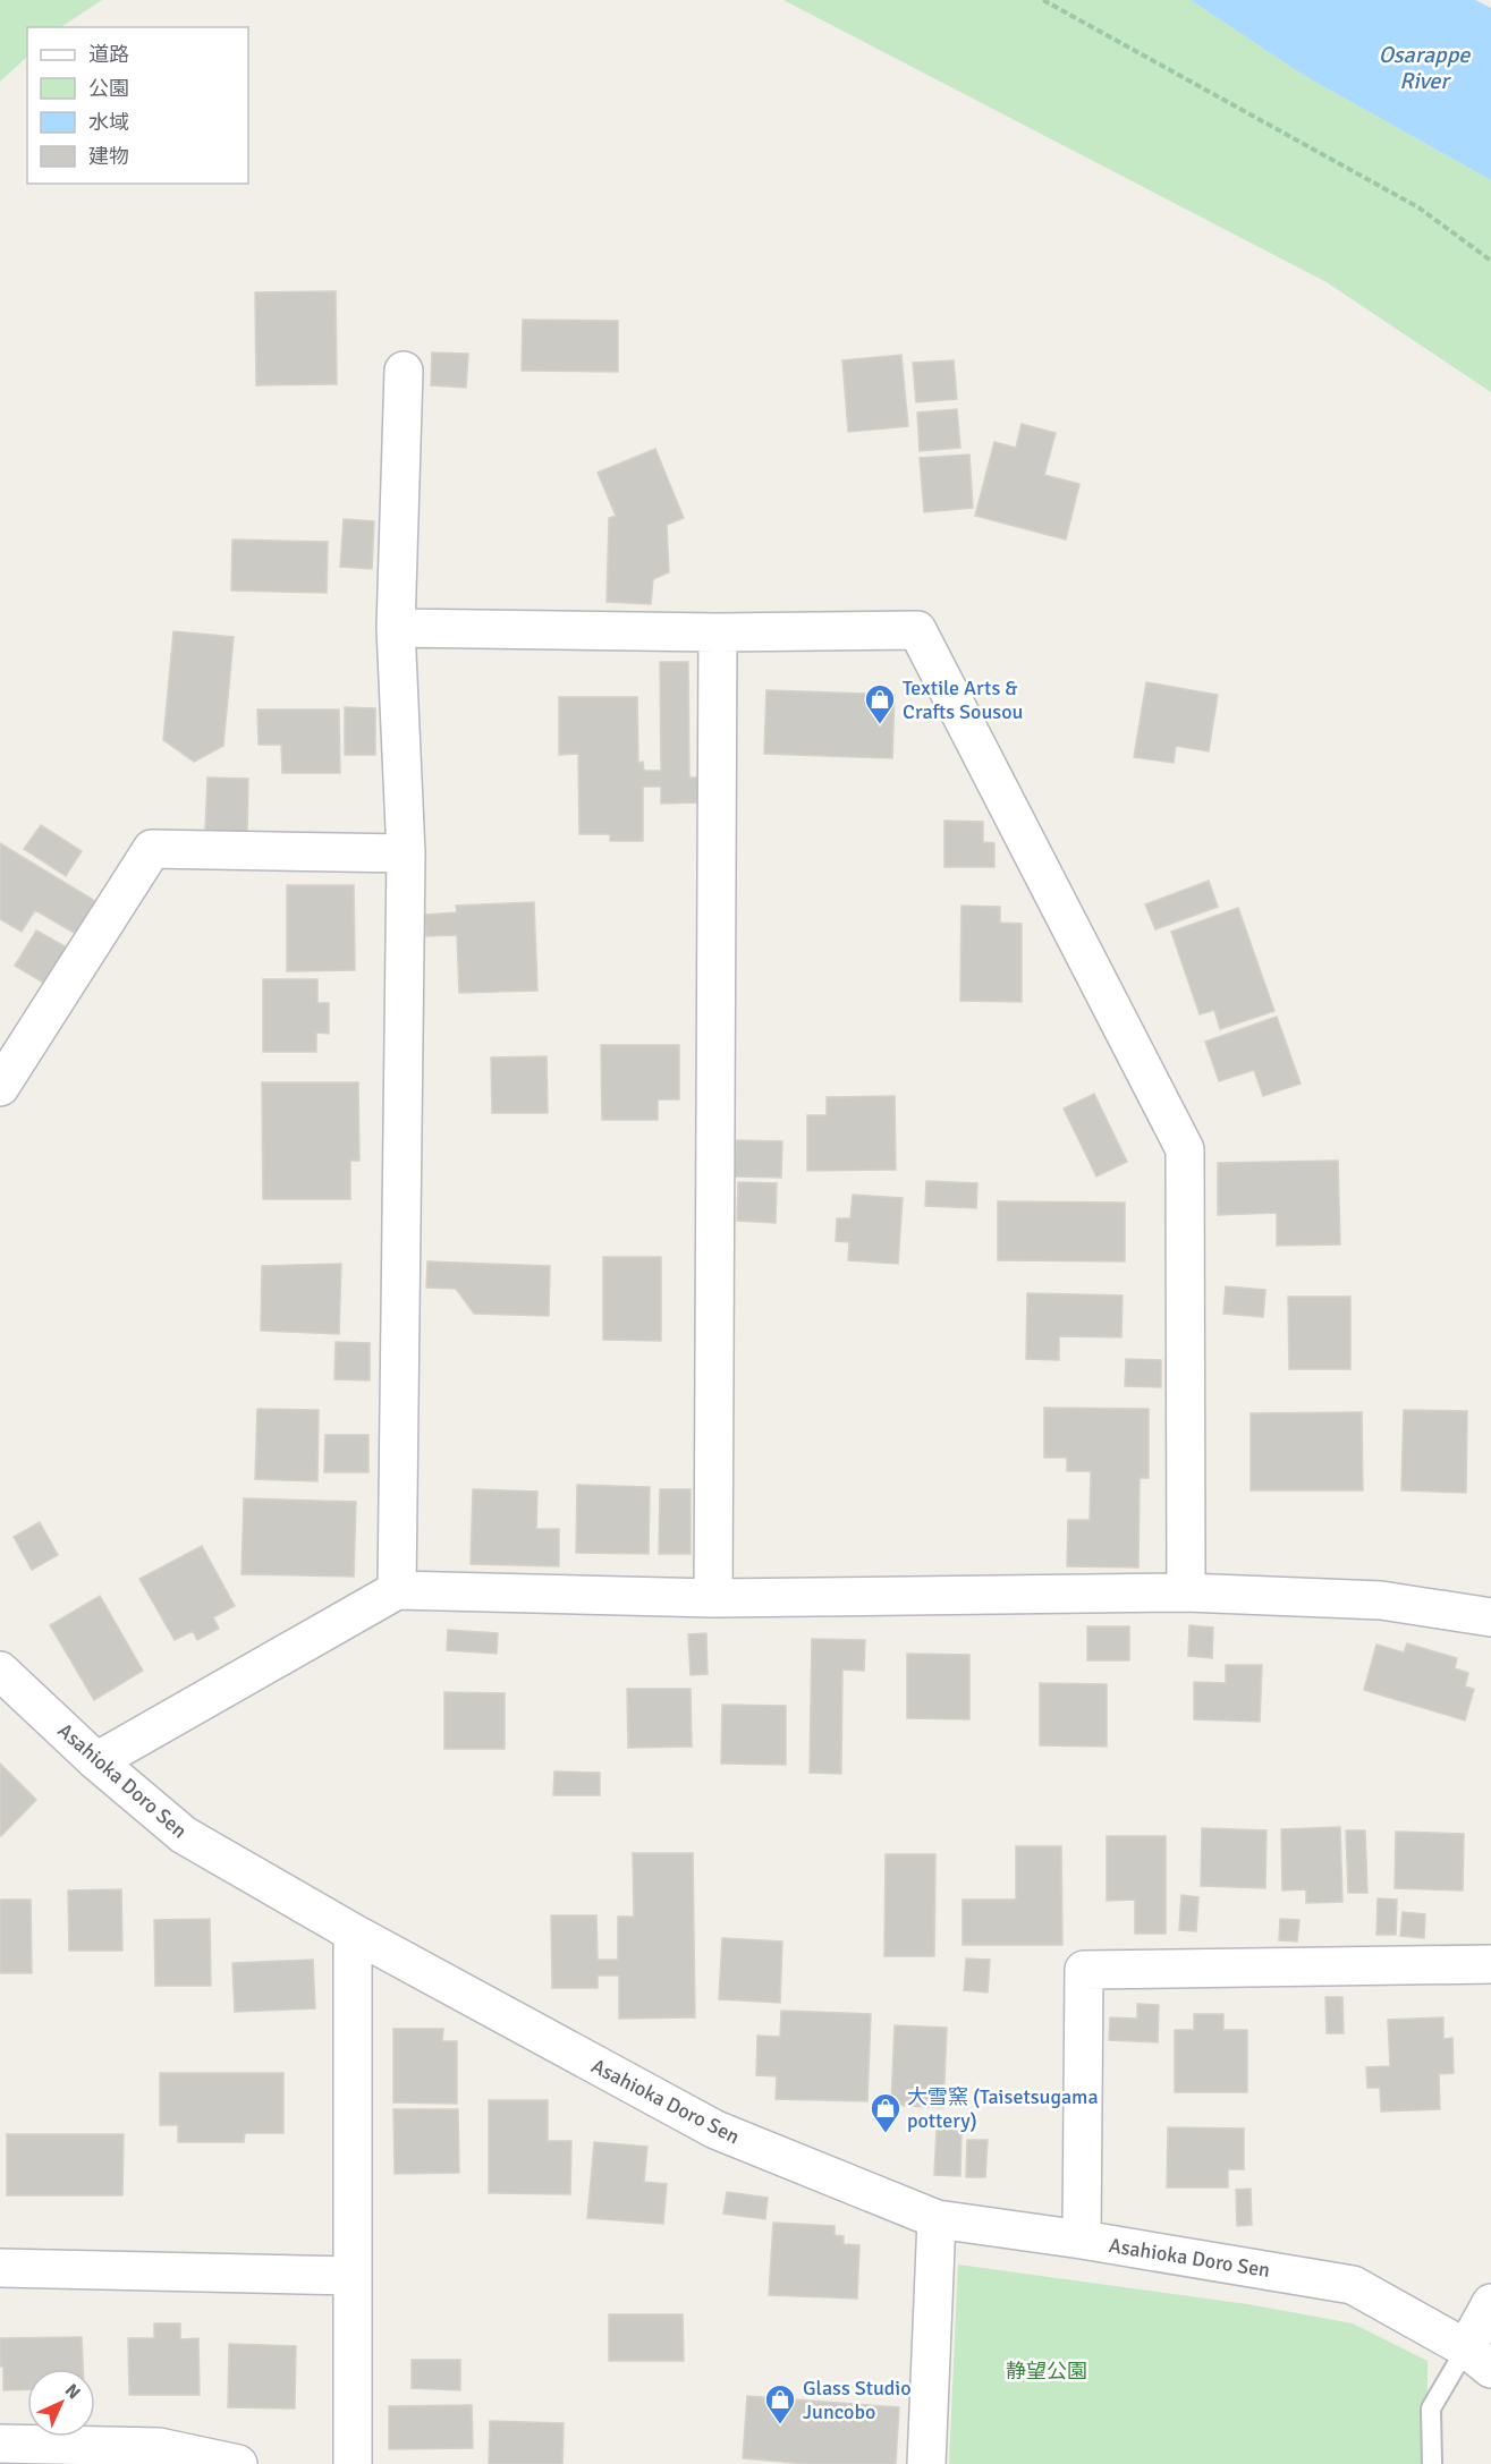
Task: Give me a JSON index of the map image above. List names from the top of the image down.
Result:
{
  "streets": {
    "street": ["Asahioka Doro Sen"]
  },
  "water": ["Osarappe River"],
  "parks": ["静望公園"],
  "places": {
    "shop": ["Textile Arts & Crafts Sousou", "大雪窯 (Taisetsugama pottery)", "Glass Studio Juncobo"]
  },
  "legend": [
    "道路",
    "公園",
    "水域",
    "建物"
  ],
  "north": "top right"
}
